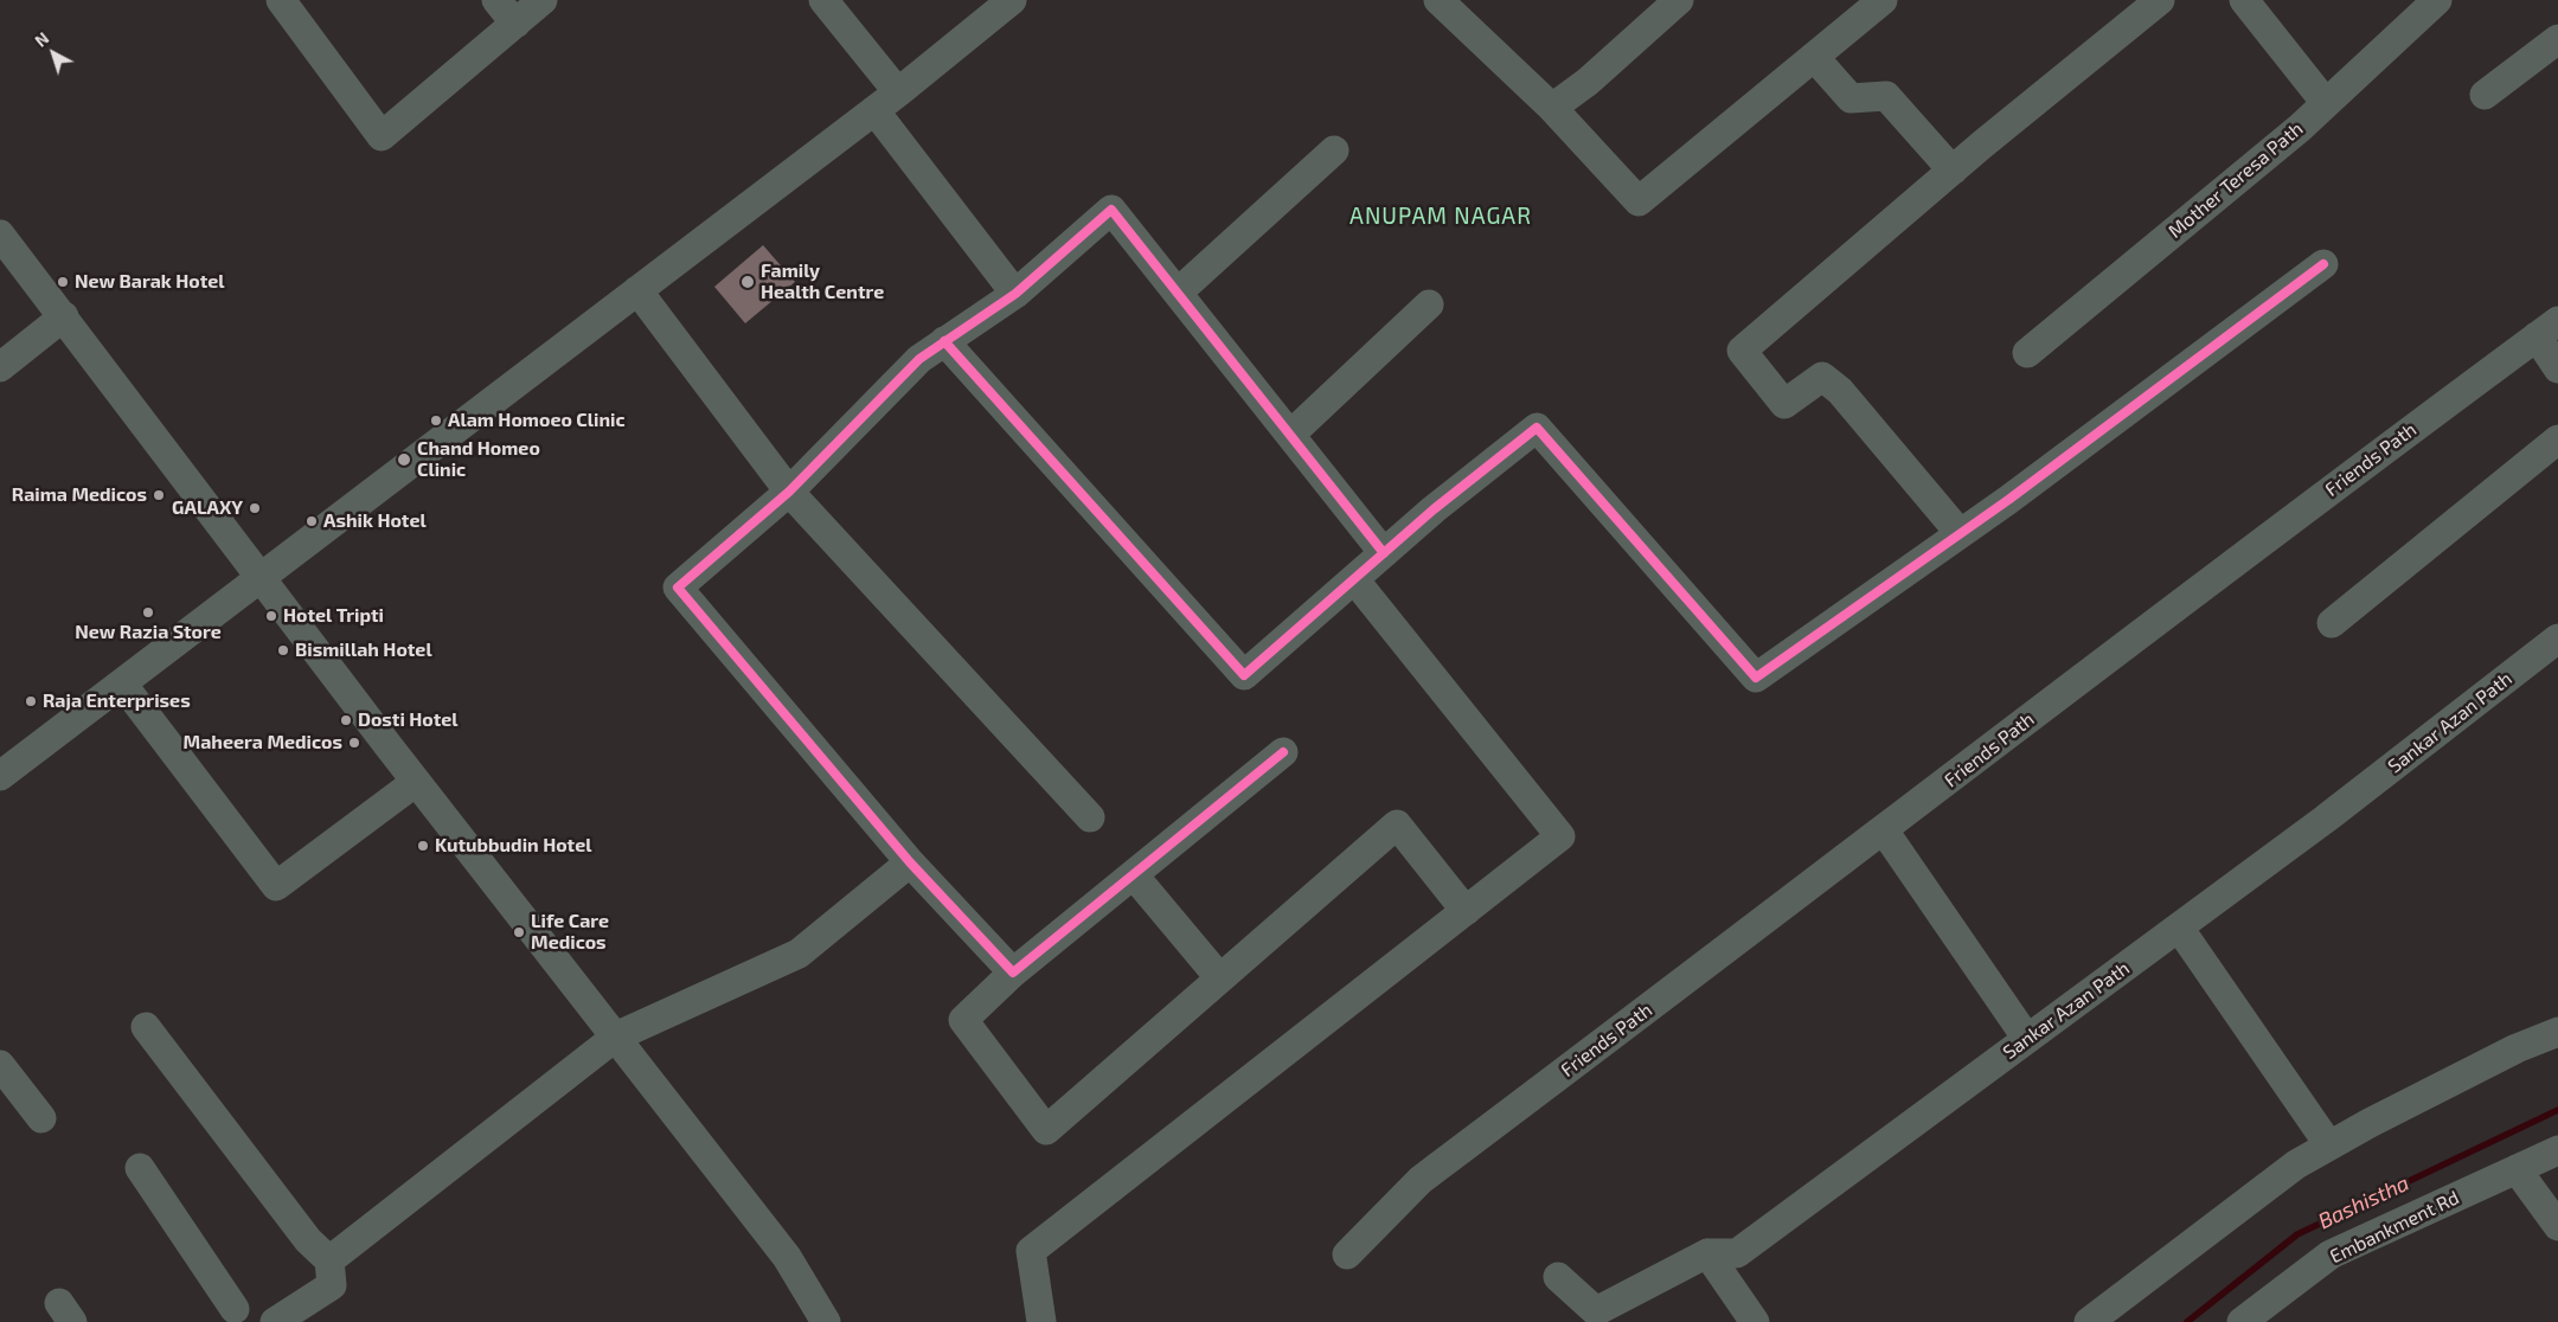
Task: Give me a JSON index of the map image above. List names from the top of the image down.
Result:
{
  "streets": {
    "street": [
      "Mother Teresa Path",
      "Friends Path",
      "Sankar Azan Path",
      "Embankment Rd"
    ]
  },
  "districts": ["ANUPAM NAGAR"],
  "water": ["Bashistha"],
  "places": [
    "New Barak Hotel",
    "Family Health Centre",
    "Alam Homoeo Clinic",
    "Chand Homeo Clinic",
    "Raima Medicos",
    "GALAXY",
    "Ashik Hotel",
    "New Razia Store",
    "Hotel Tripti",
    "Bismillah Hotel",
    "Raja Enterprises",
    "Dosti Hotel",
    "Maheera Medicos",
    "Kutubbudin Hotel",
    "Life Care Medicos"
  ],
  "north": "top left"
}
